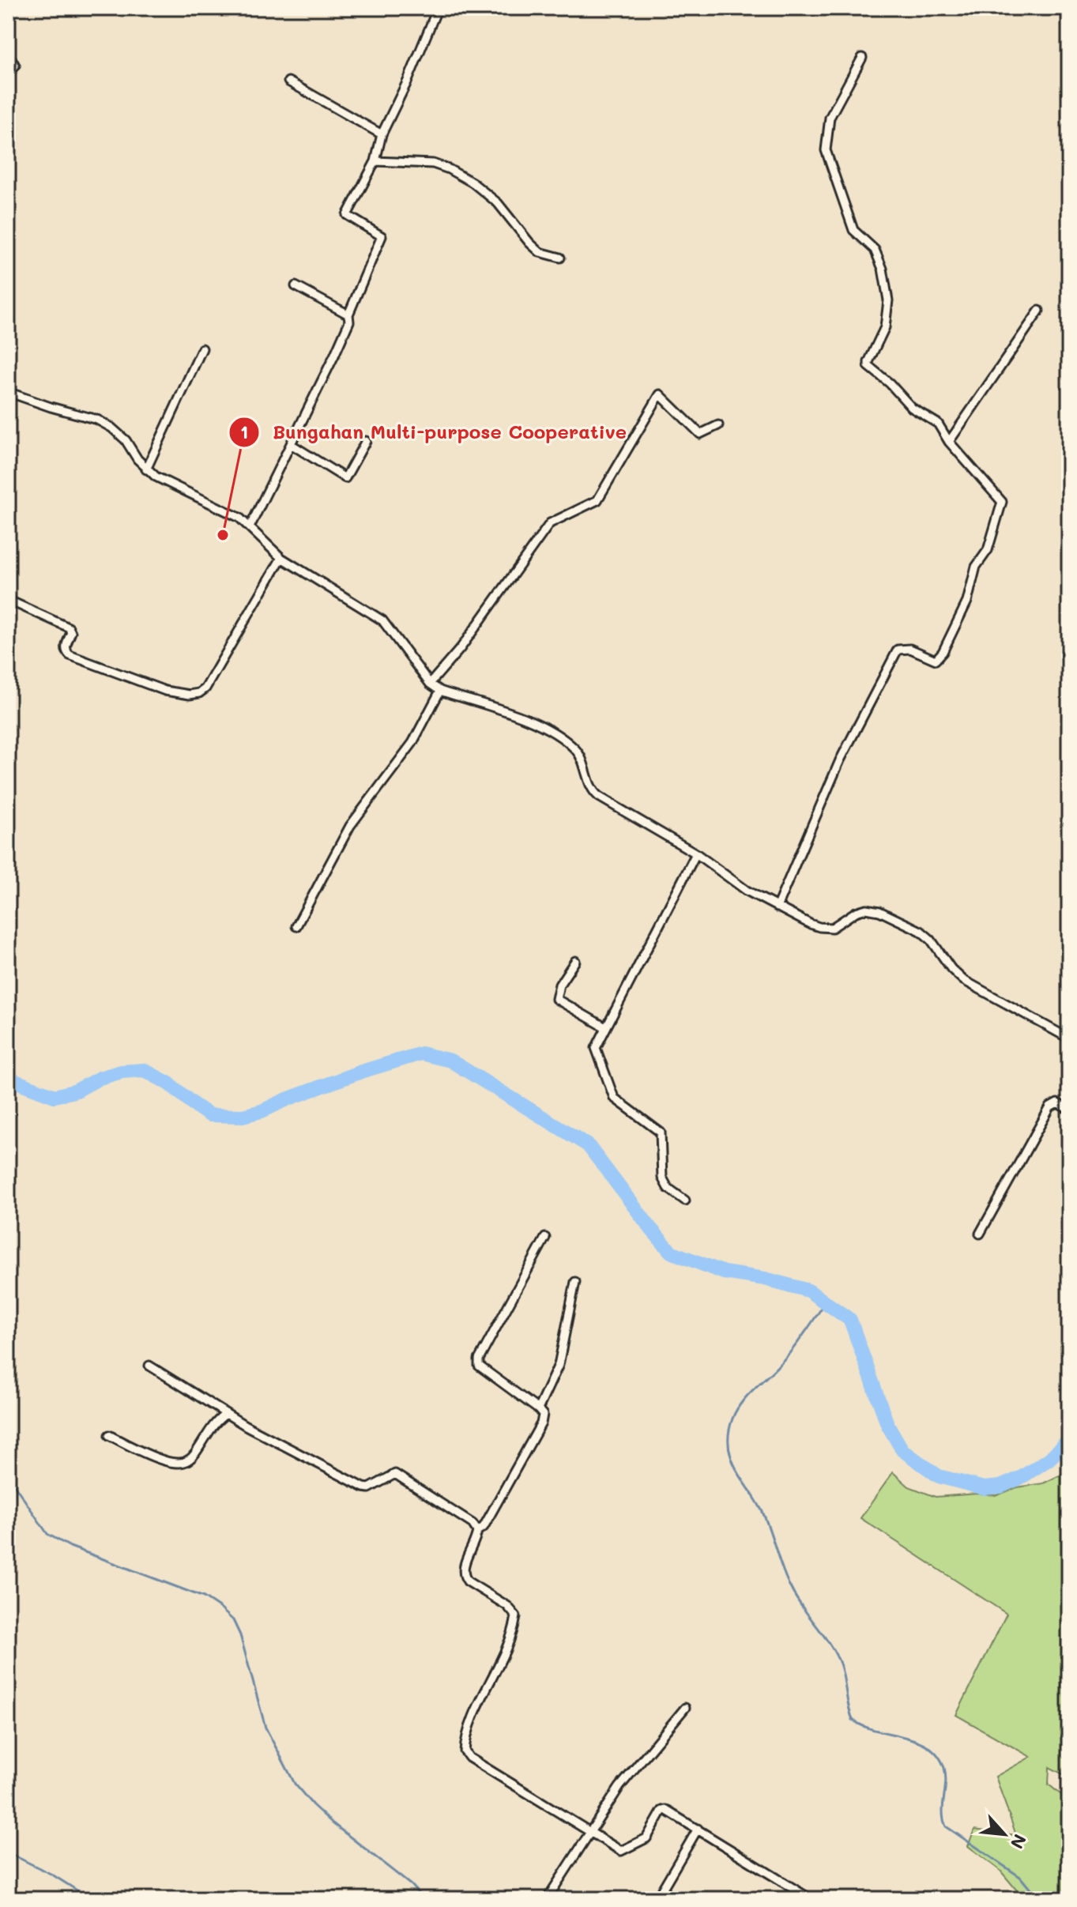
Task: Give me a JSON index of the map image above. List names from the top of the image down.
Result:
{
  "places": ["Bungahan Multi-purpose Cooperative"],
  "north": "bottom right"
}
